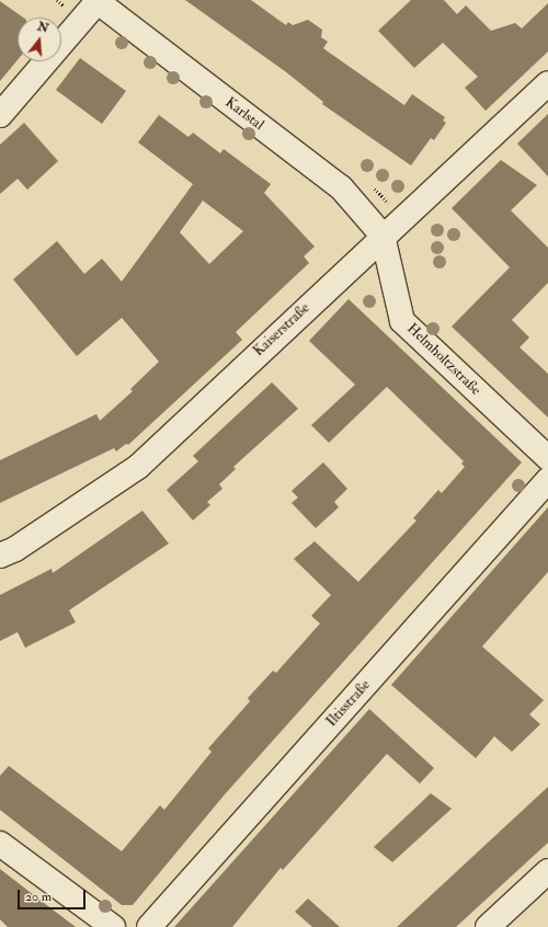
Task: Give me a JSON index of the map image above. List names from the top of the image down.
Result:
{
  "streets": {
    "street": [
      "Karlstal",
      "Kaiserstraße",
      "Helmholtzstraße",
      "Iltisstraße"
    ]
  },
  "crossings": [
    ["Karlstal", "Kaiserstraße"],
    ["Karlstal", "Helmholtzstraße"],
    ["Kaiserstraße", "Helmholtzstraße"]
  ],
  "scale_bar": "20 m",
  "north": "top"
}
